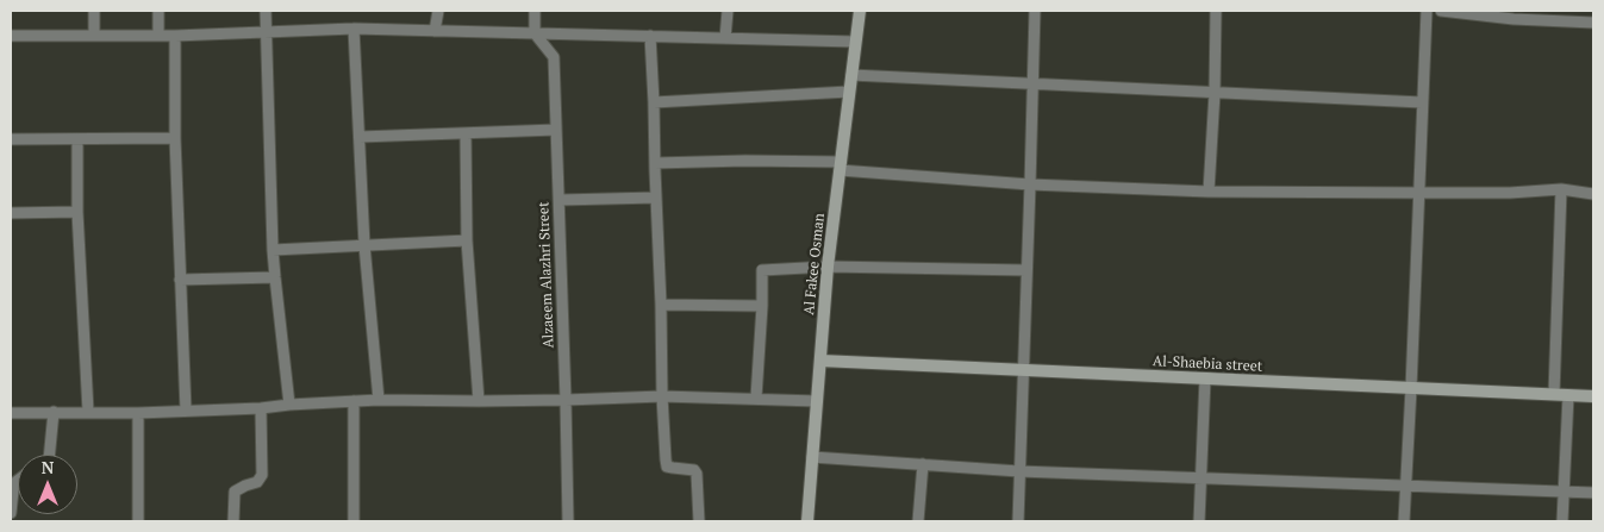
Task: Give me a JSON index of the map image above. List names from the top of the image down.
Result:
{
  "streets": {
    "street": ["Al Fakee Osman", "Alzaeem Alazhri Street", "Al-Shaebia street"]
  },
  "crossings": [
    ["Al Fakee Osman", "Al-Shaebia street"]
  ],
  "north": "top"
}
